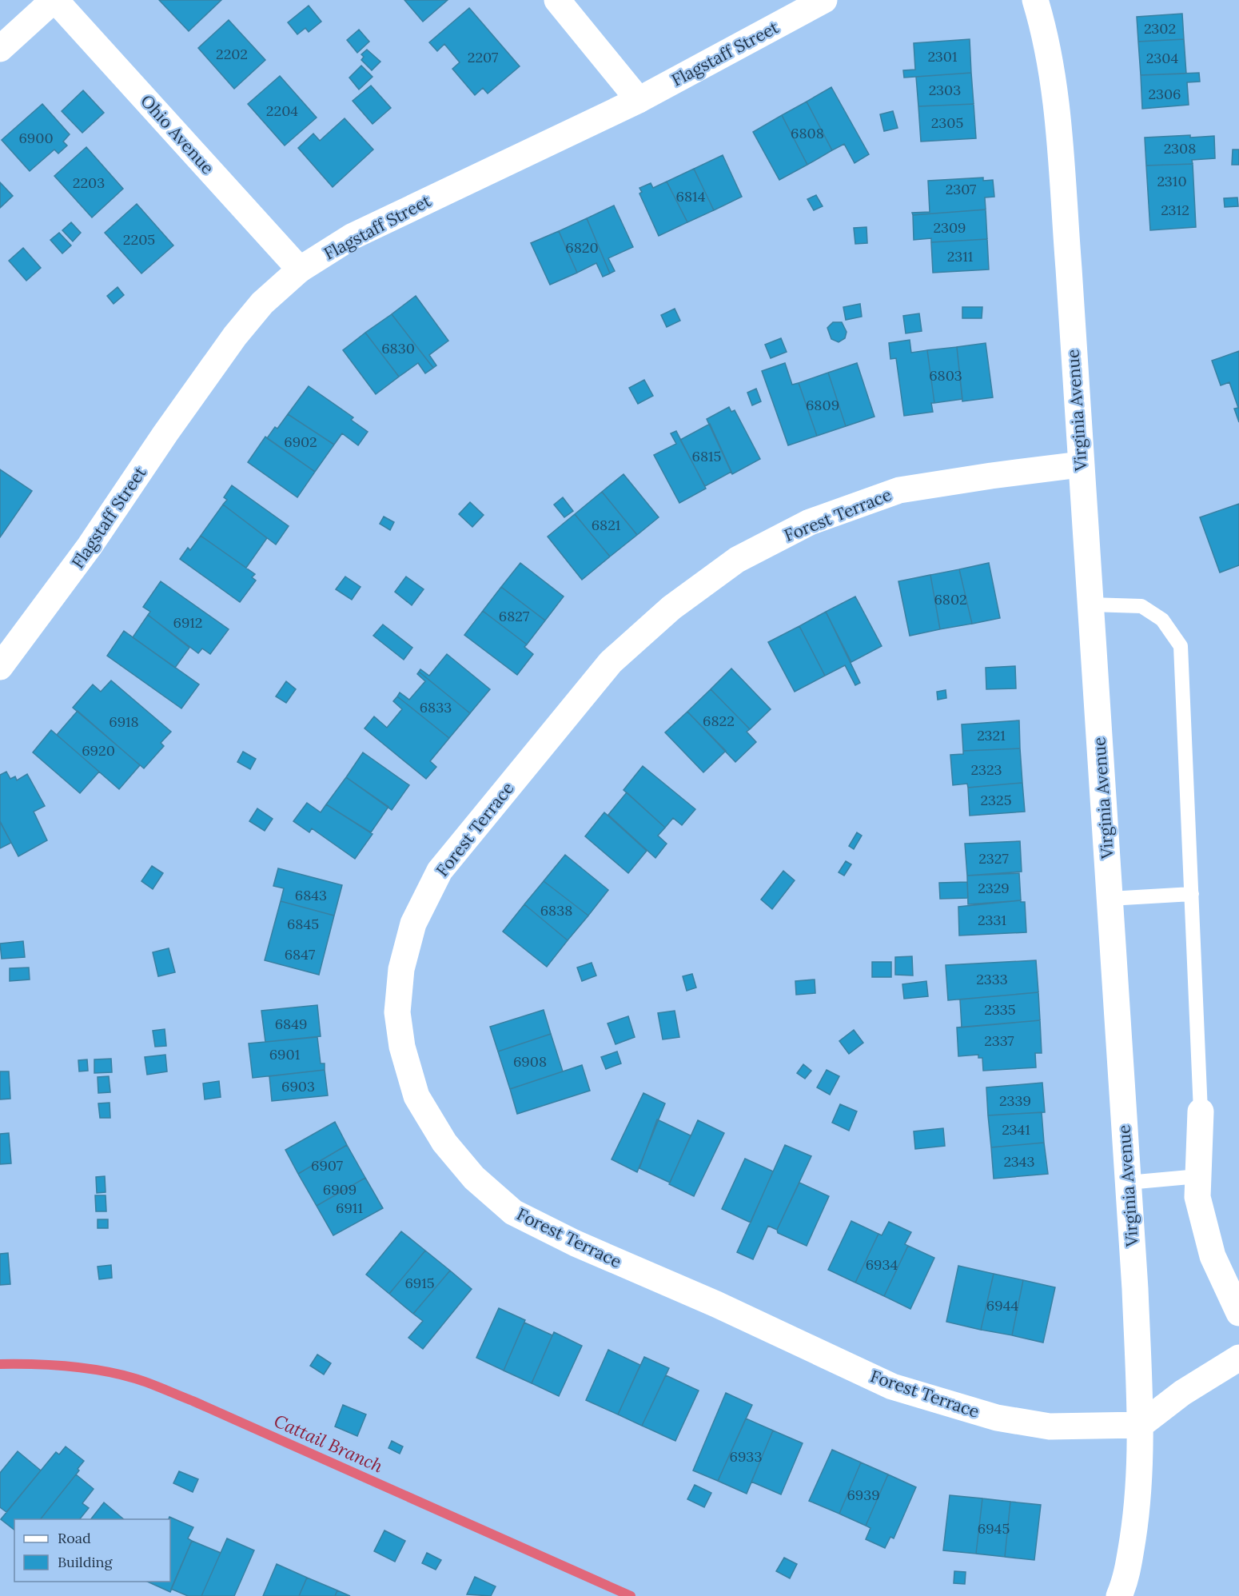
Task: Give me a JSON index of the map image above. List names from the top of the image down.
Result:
{
  "streets": {
    "street": [
      "Flagstaff Street",
      "Ohio Avenue",
      "Virginia Avenue",
      "Forest Terrace"
    ]
  },
  "crossings": [
    ["Flagstaff Street", "Ohio Avenue"],
    ["Virginia Avenue", "Forest Terrace"]
  ],
  "water": ["Cattail Branch"],
  "house_numbers": [
    "2302",
    "2202",
    "2301",
    "2207",
    "2304",
    "2303",
    "2306",
    "2204",
    "2305",
    "6808",
    "6900",
    "2308",
    "2310",
    "2203",
    "2307",
    "6814",
    "2312",
    "2309",
    "2205",
    "6820",
    "2311",
    "6830",
    "6803",
    "6809",
    "6902",
    "6815",
    "6821",
    "6802",
    "6827",
    "6912",
    "6833",
    "6822",
    "6918",
    "2321",
    "6920",
    "2323",
    "2325",
    "2327",
    "2329",
    "6843",
    "6838",
    "2331",
    "6845",
    "6847",
    "2333",
    "2335",
    "6849",
    "2337",
    "6901",
    "6908",
    "6903",
    "2339",
    "2341",
    "2343",
    "6907",
    "6909",
    "6911",
    "6934",
    "6915",
    "6944",
    "6933",
    "6939",
    "6945"
  ],
  "legend": ["Road", "Building"]
}
